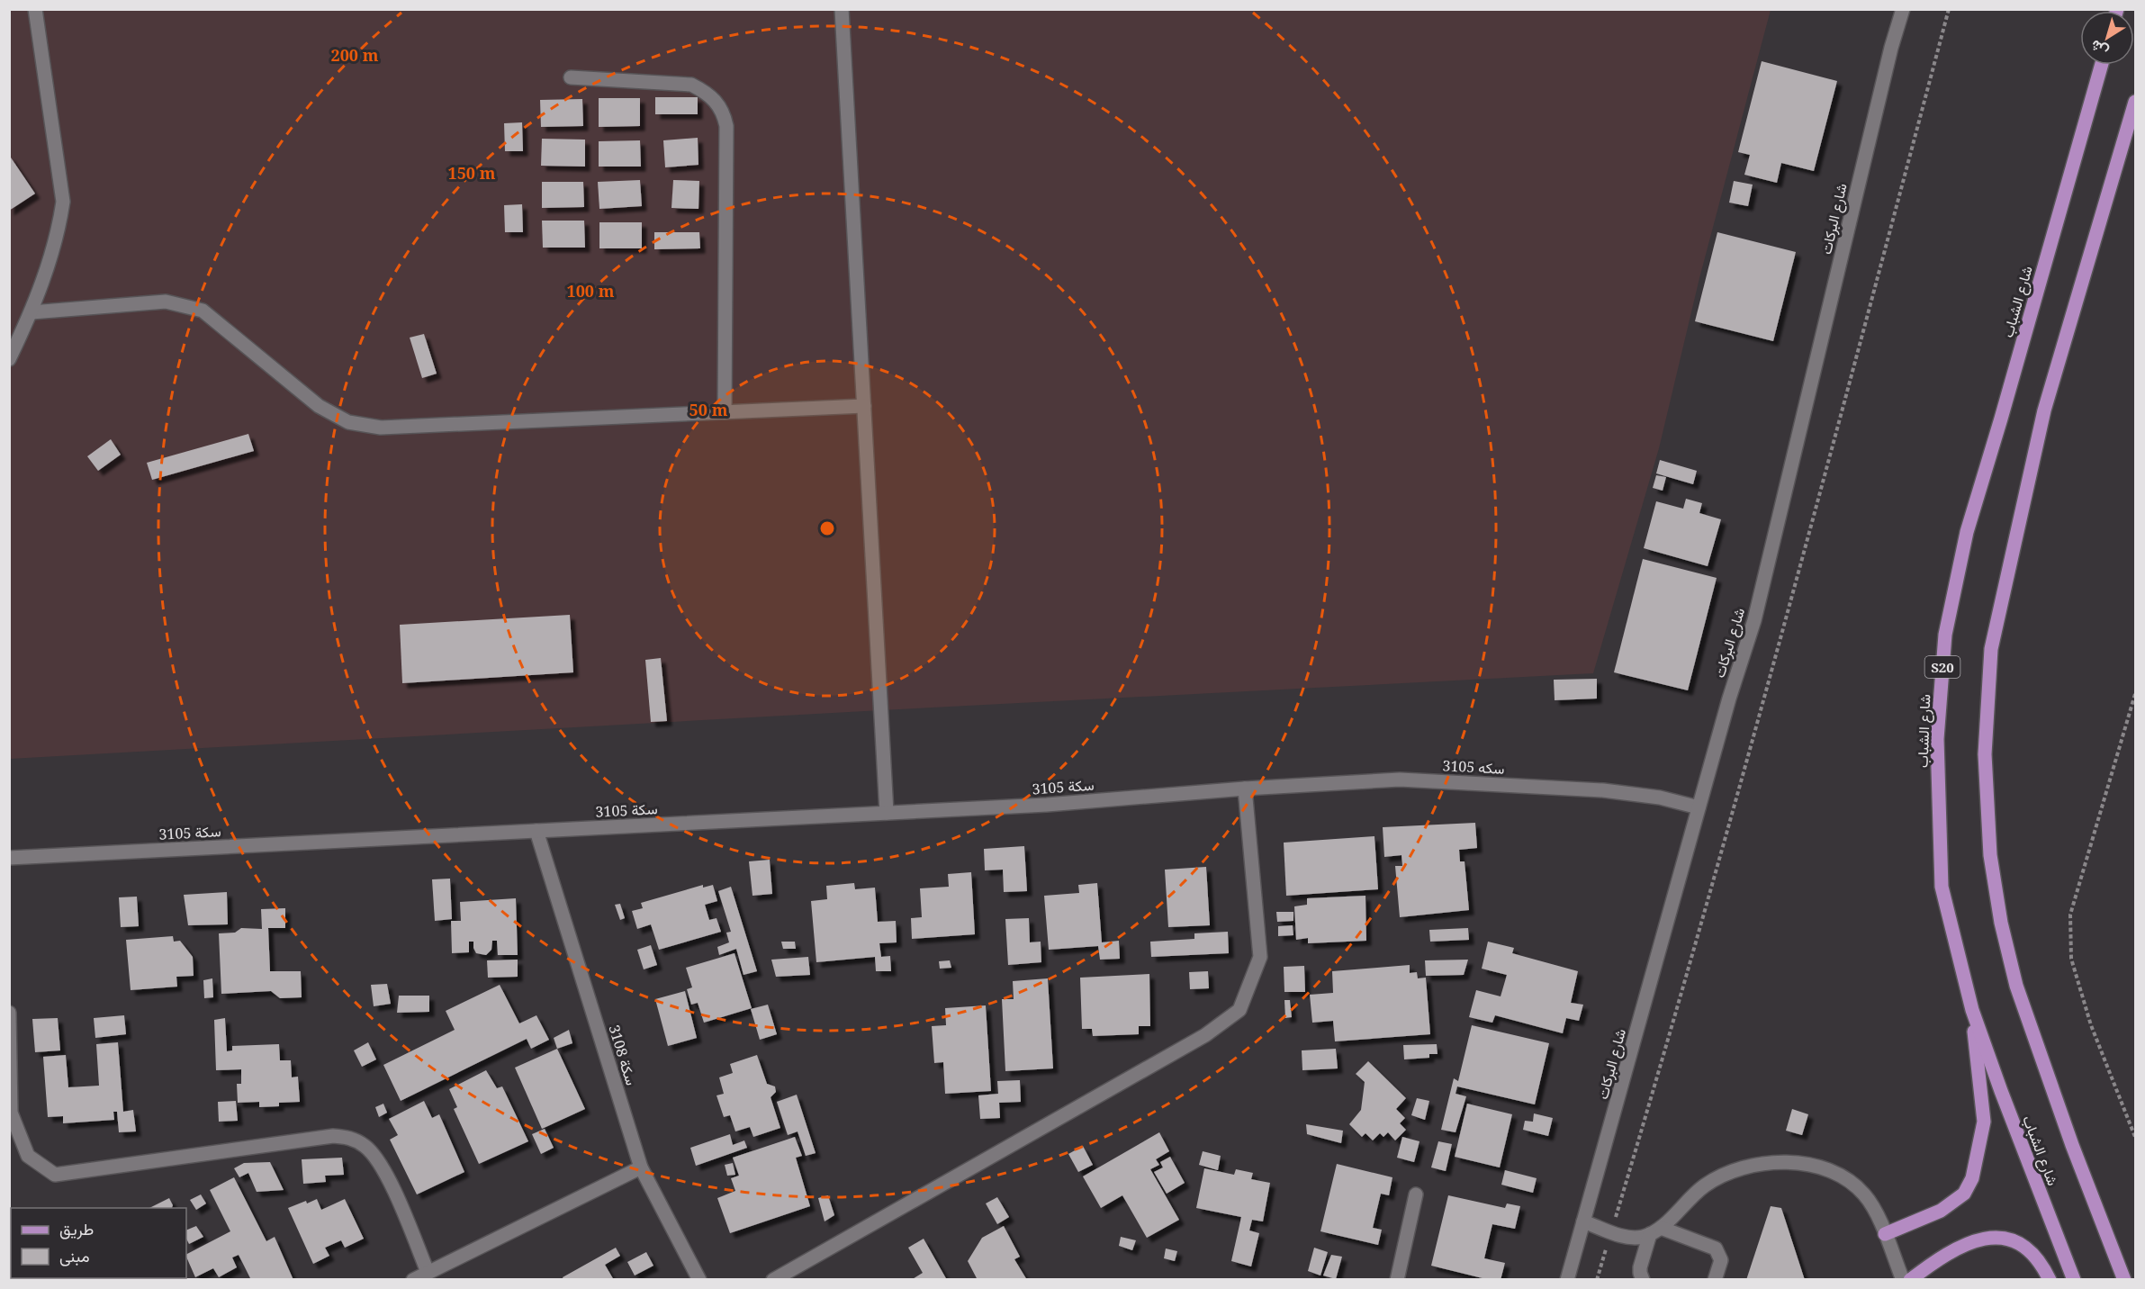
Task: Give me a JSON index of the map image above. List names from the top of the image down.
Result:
{
  "streets": {
    "main road": ["شارع الشباب", "S20"],
    "street": [
      "شارع البركات",
      "سكه 3105",
      "سكة 3105",
      "سكة 3108"
    ]
  },
  "crossings": [
    ["شارع البركات", "سكه 3105"],
    ["سكه 3105", "سكة 3105"],
    ["سكة 3105", "سكة 3108"]
  ],
  "legend": ["طريق", "مبنى"],
  "north": "bottom left",
  "rings": [
    "200 m",
    "150 m",
    "100 m",
    "50 m"
  ]
}
